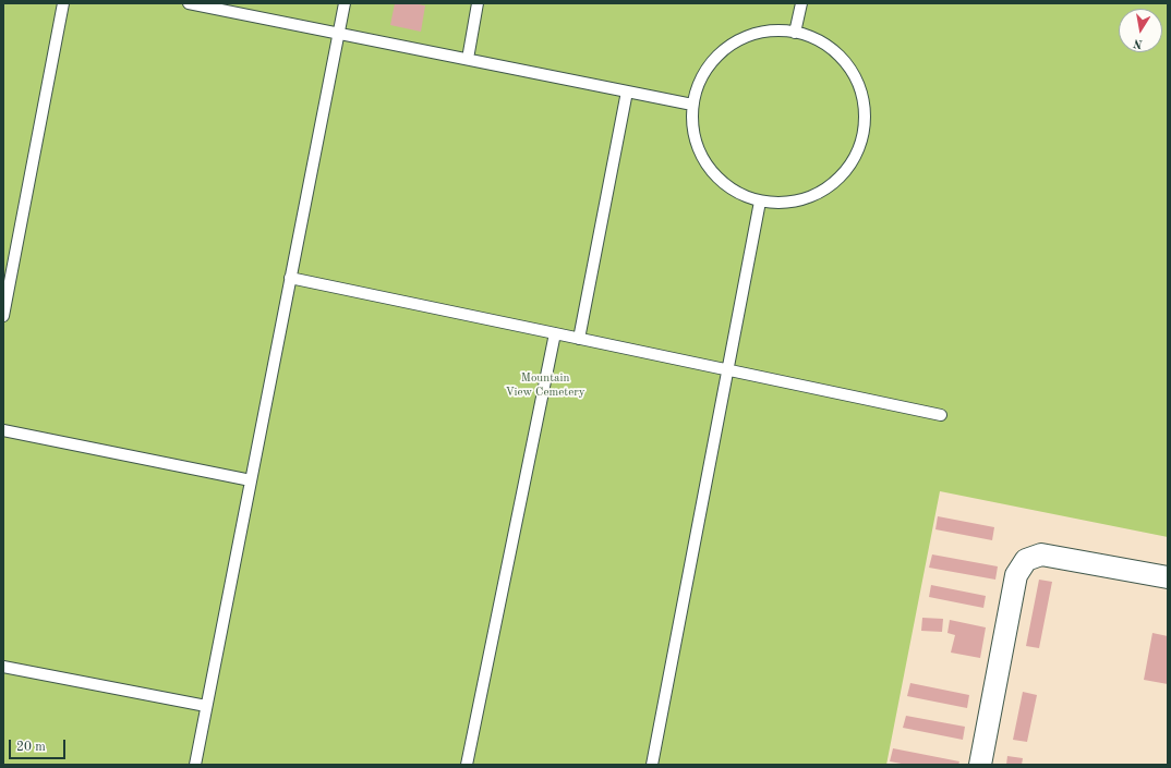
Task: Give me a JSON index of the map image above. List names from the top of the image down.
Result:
{
  "parks": ["Mountain View Cemetery"],
  "scale_bar": "20 m",
  "north": "bottom"
}
